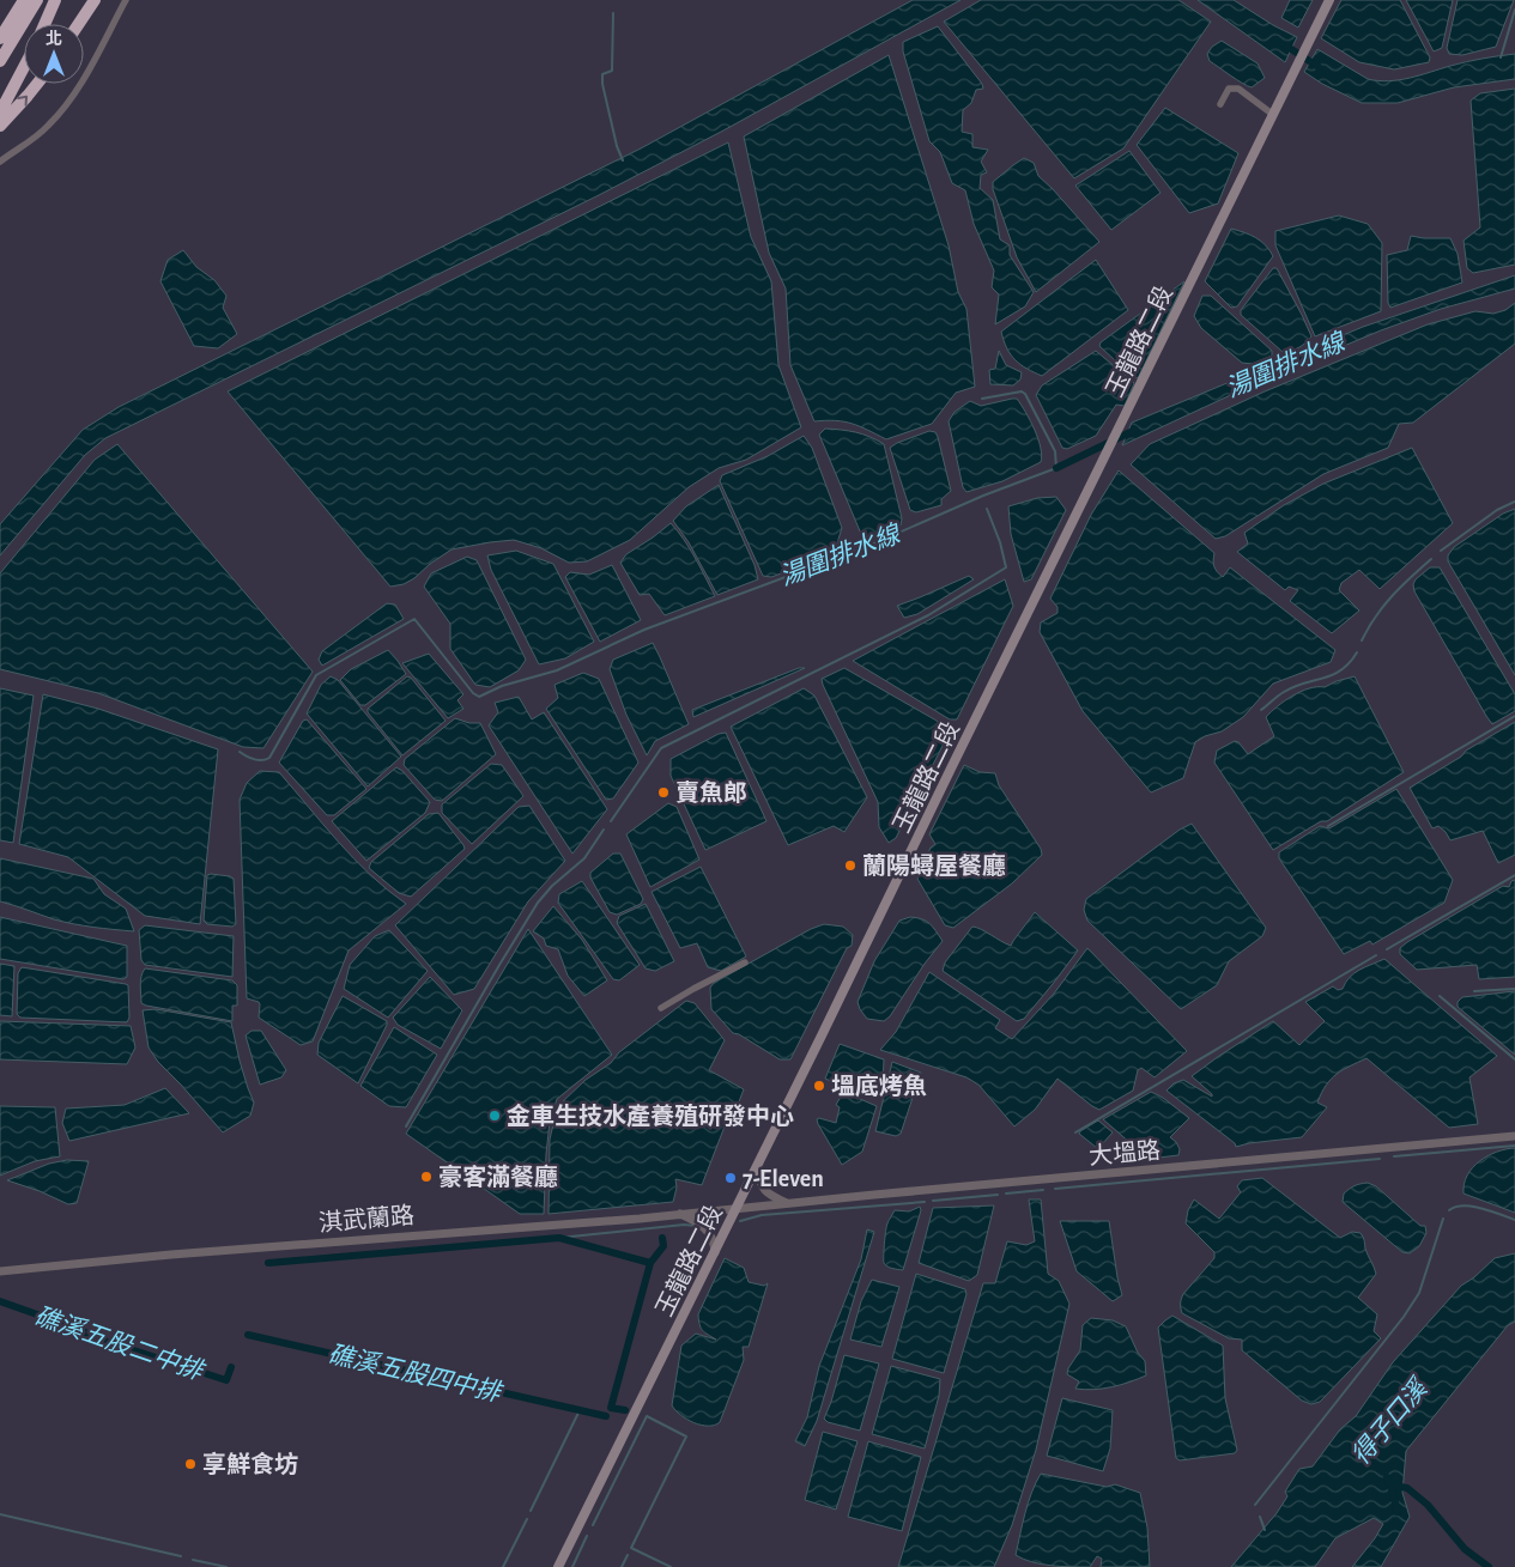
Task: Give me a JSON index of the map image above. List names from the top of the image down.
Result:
{
  "streets": {
    "main road": ["玉龍路二段"],
    "street": ["大塭路", "淇武蘭路"]
  },
  "crossings": [
    ["玉龍路二段", "大塭路"],
    ["玉龍路二段", "淇武蘭路"],
    ["大塭路", "淇武蘭路"]
  ],
  "water": [
    "湯圍排水線",
    "礁溪五股二中排",
    "礁溪五股四中排",
    "得子口溪"
  ],
  "places": [
    "賣魚郎",
    "蘭陽蟳屋餐廳",
    "塭底烤魚",
    "金車生技水產養殖研發中心",
    "豪客滿餐廳",
    "7-Eleven",
    "享鮮食坊"
  ],
  "north": "top"
}
